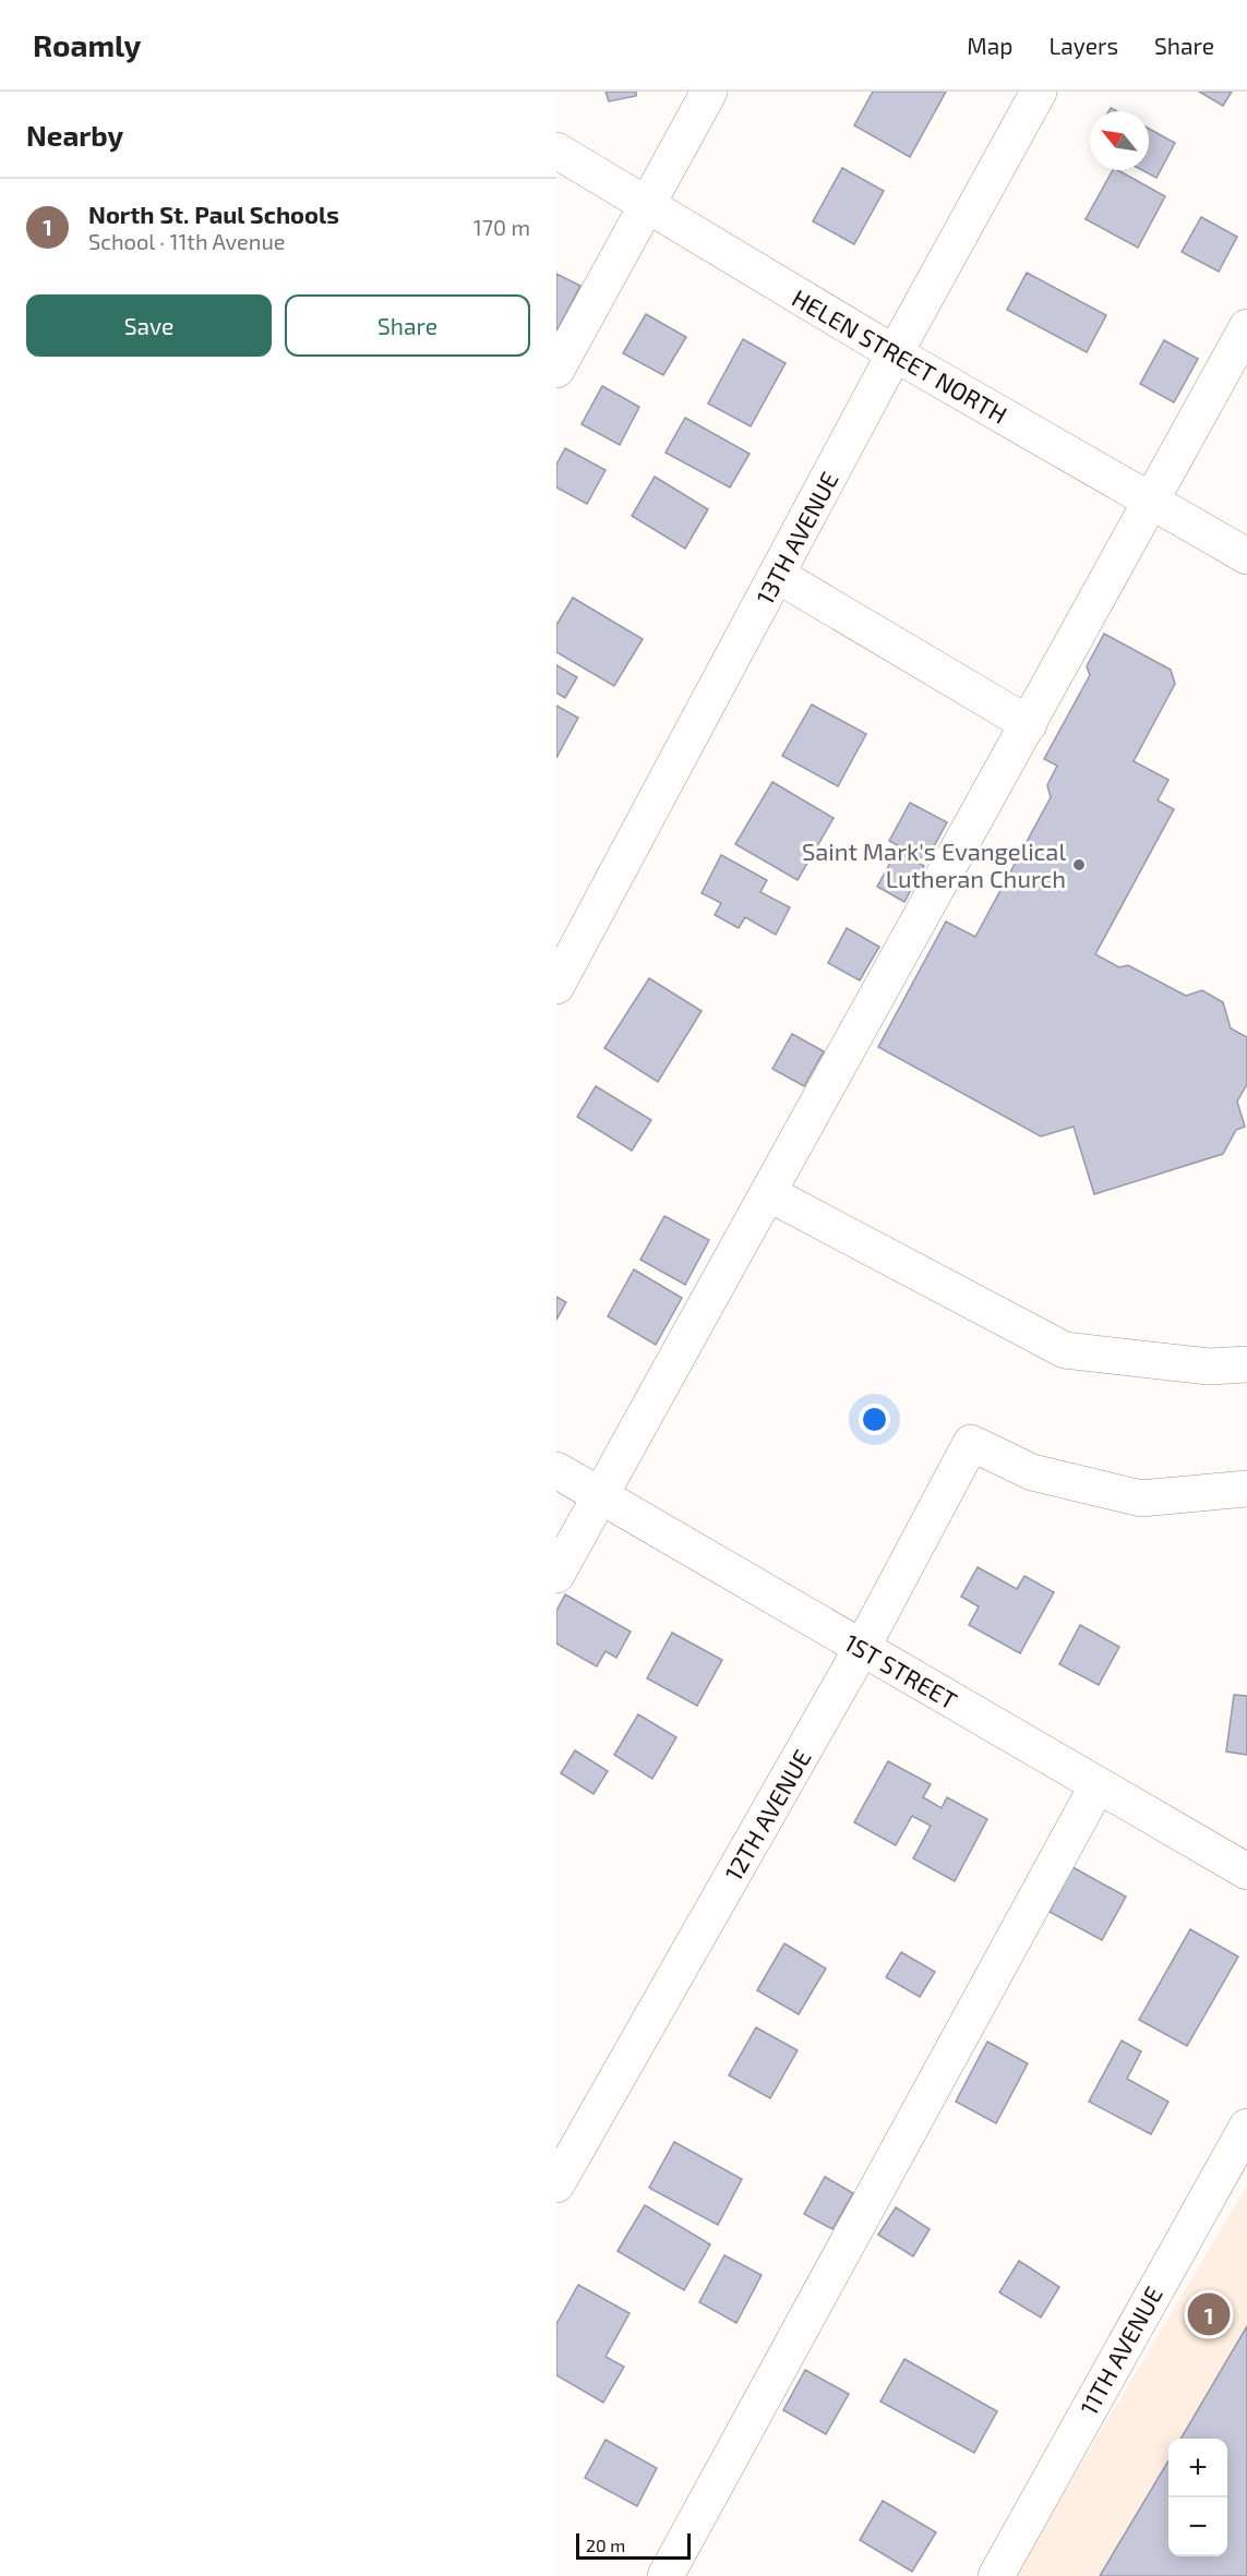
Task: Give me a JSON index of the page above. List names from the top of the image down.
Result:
{
  "streets": {
    "street": [
      "HELEN STREET NORTH",
      "13TH AVENUE",
      "1ST STREET",
      "12TH AVENUE",
      "11TH AVENUE"
    ]
  },
  "crossings": [
    ["HELEN STREET NORTH", "13TH AVENUE"],
    ["1ST STREET", "12TH AVENUE"]
  ],
  "places": ["Saint Mark's Evangelical Lutheran Church"],
  "scale_bar": "20 m",
  "north": "top left",
  "page": {
    "header": "Roamly",
    "nav": ["Map", "Layers", "Share"],
    "heading": "Nearby",
    "list": [
      {
        "mark": "1",
        "name": "North St. Paul Schools",
        "note": "School · 11th Avenue",
        "value": "170 m"
      }
    ],
    "buttons": ["Save", "Share"],
    "pins": "1",
    "map_buttons": ["+", "−"],
    "scale": "20 m"
  }
}
